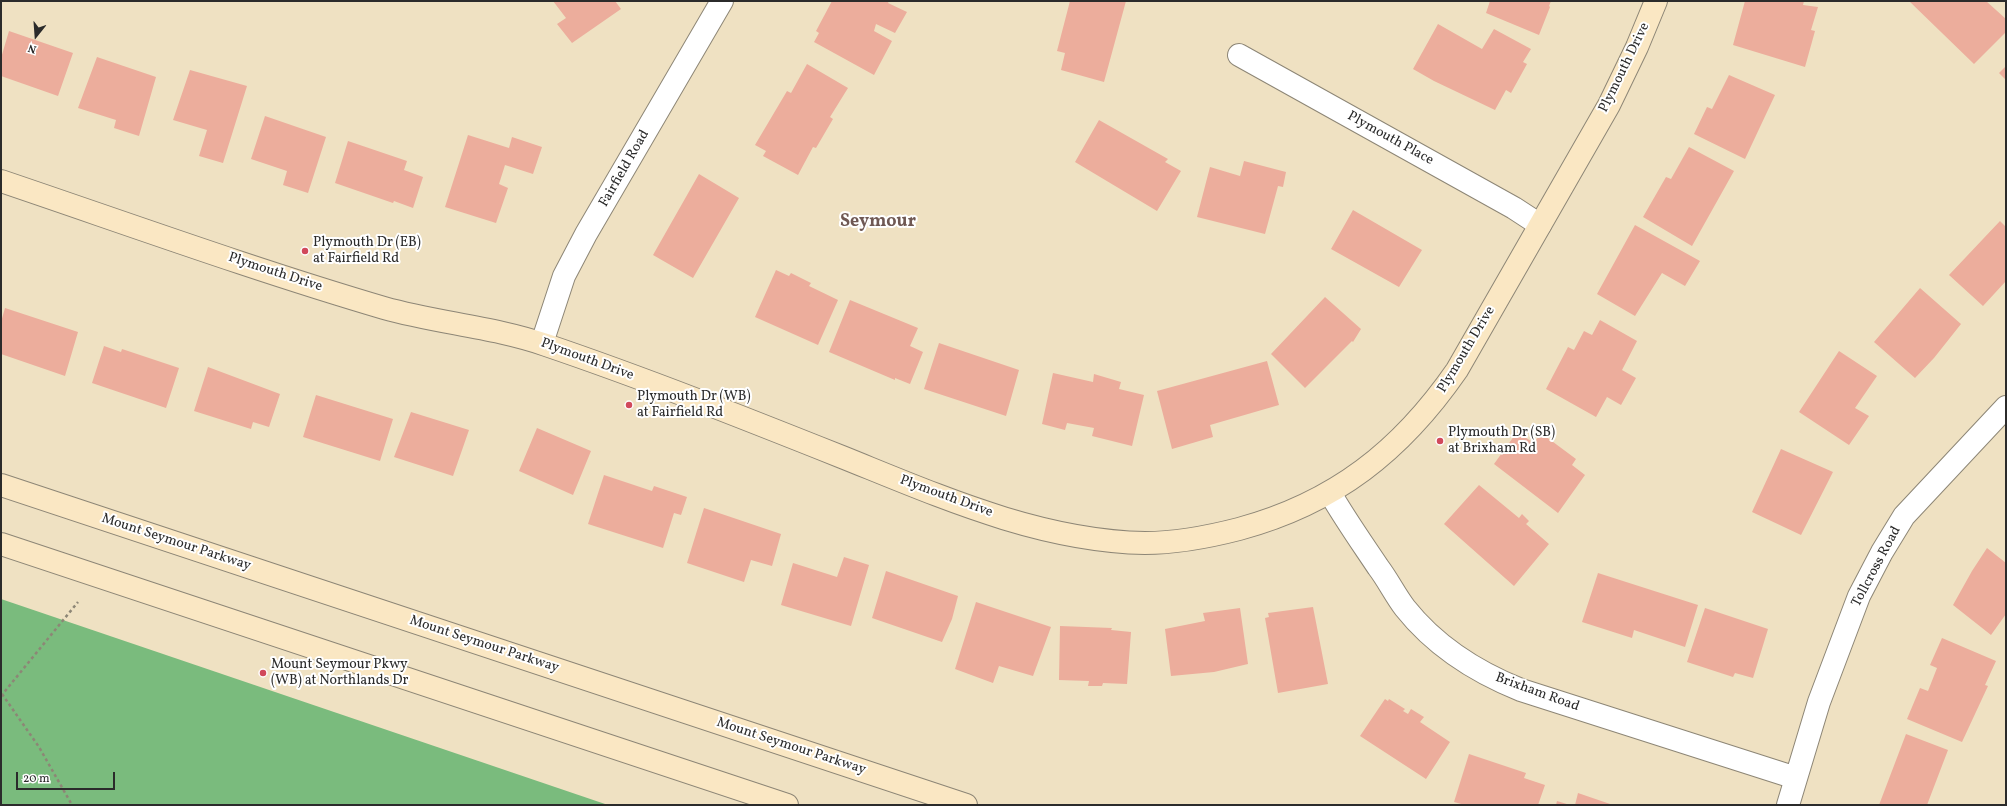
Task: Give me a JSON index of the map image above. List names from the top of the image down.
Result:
{
  "streets": {
    "street": [
      "Plymouth Drive",
      "Plymouth Place",
      "Fairfield Road",
      "Mount Seymour Parkway",
      "Tollcross Road",
      "Brixham Road"
    ]
  },
  "crossings": [
    ["Plymouth Drive", "Plymouth Place"],
    ["Plymouth Drive", "Fairfield Road"],
    ["Plymouth Drive", "Brixham Road"],
    ["Tollcross Road", "Brixham Road"]
  ],
  "districts": ["Seymour"],
  "places": [
    "Plymouth Dr (EB) at Fairfield Rd",
    "Plymouth Dr (WB) at Fairfield Rd",
    "Plymouth Dr (SB) at Brixham Rd",
    "Mount Seymour Pkwy (WB) at Northlands Dr"
  ],
  "scale_bar": "20 m",
  "north": "bottom"
}
